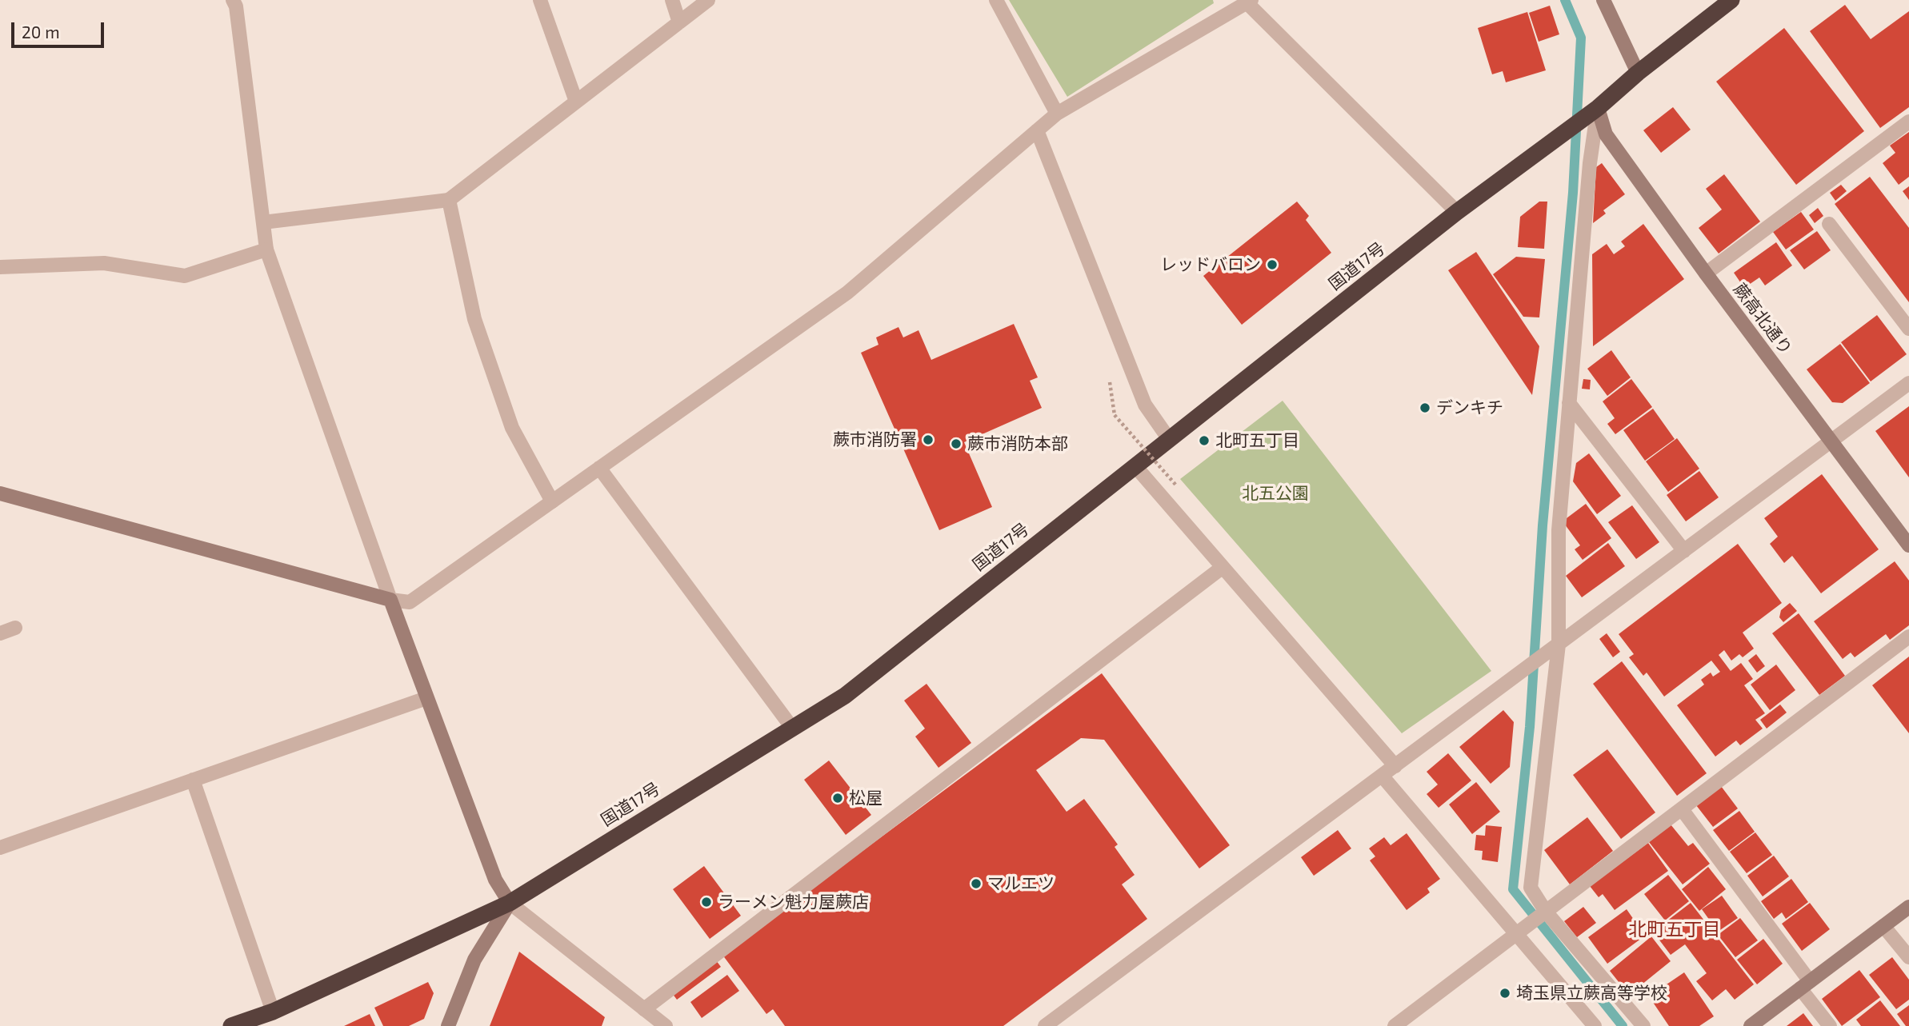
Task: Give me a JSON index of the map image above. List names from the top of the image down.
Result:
{
  "streets": {
    "highway": ["国道17号"],
    "street": ["蕨高北通り"]
  },
  "crossings": [
    ["国道17号", "蕨高北通り"]
  ],
  "districts": ["北町五丁目"],
  "parks": ["北五公園"],
  "places": [
    "レッドバロン",
    "デンキチ",
    "蕨市消防署",
    "北町五丁目",
    "蕨市消防本部",
    "松屋",
    "マルエツ",
    "ラーメン魁力屋蕨店",
    "埼玉県立蕨高等学校"
  ],
  "scale_bar": "20 m"
}
